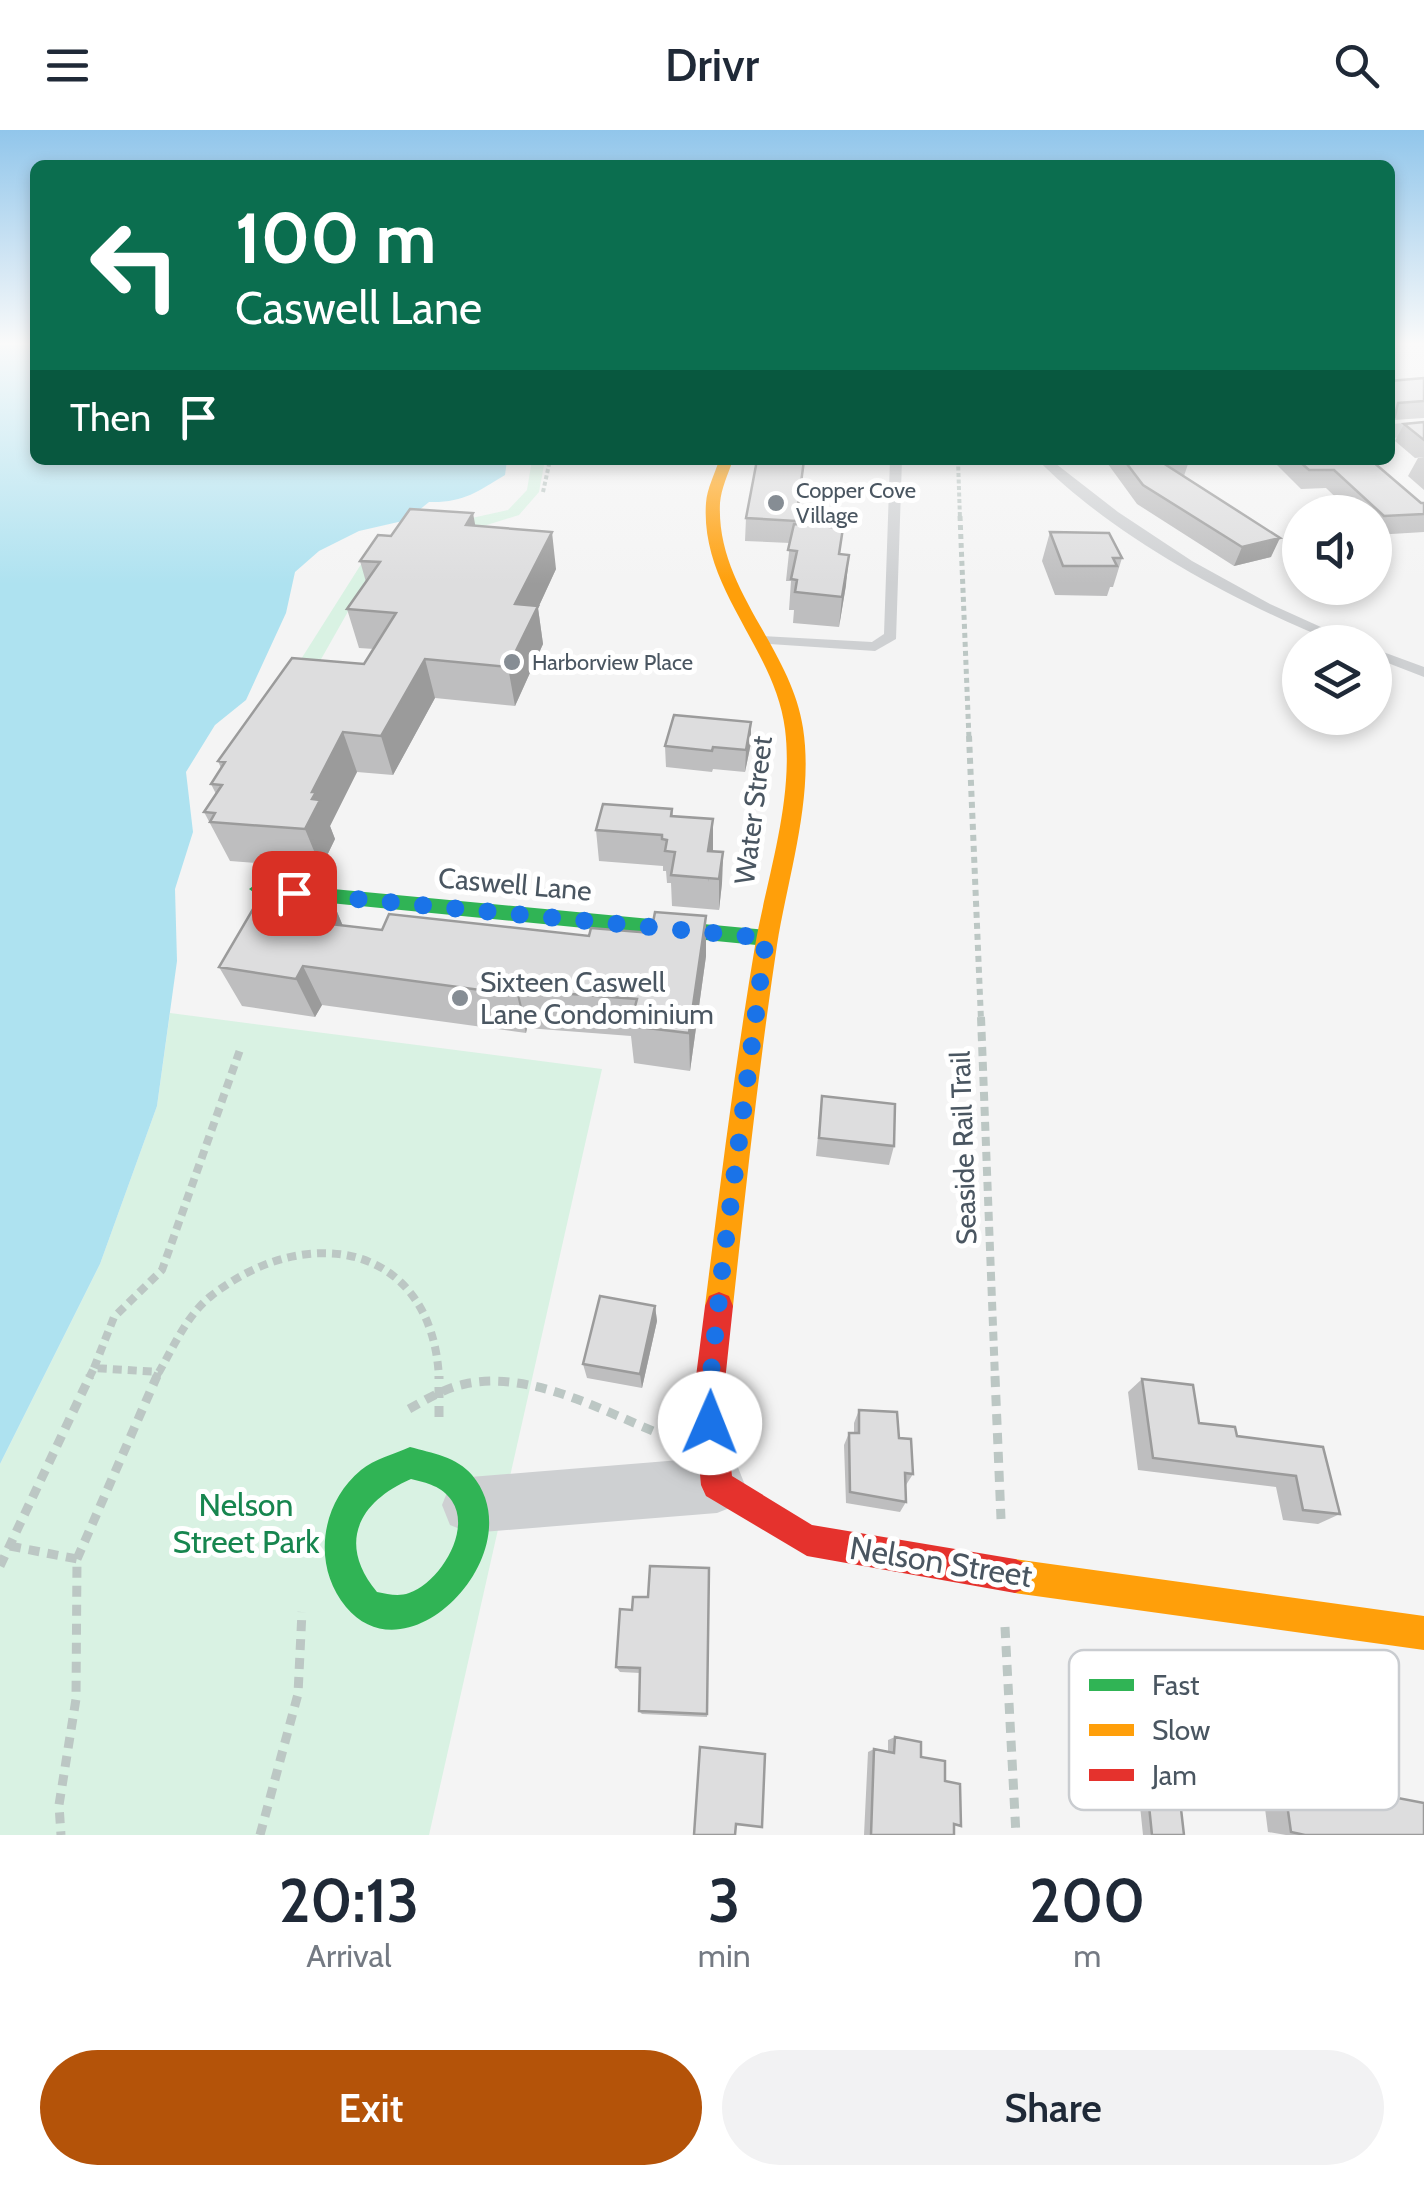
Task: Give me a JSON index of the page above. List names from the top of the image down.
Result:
{
  "streets": {
    "main road": ["Water Street", "Caswell Lane", "Nelson Street"],
    "path": ["Seaside Rail Trail"]
  },
  "crossings": [
    ["Water Street", "Caswell Lane"],
    ["Water Street", "Nelson Street"],
    ["Seaside Rail Trail", "Nelson Street"]
  ],
  "parks": ["Nelson Street Park"],
  "places": ["Copper Cove Village", "Harborview Place", "Sixteen Caswell Lane Condominium"],
  "legend": ["Fast", "Slow", "Jam"],
  "page": {
    "header": "Drivr",
    "turn": ["100 m", "Caswell Lane"],
    "then": "Then",
    "eta": [
      "20:13",
      "Arrival",
      "3",
      "min",
      "200",
      "m"
    ],
    "buttons": ["Exit", "Share"]
  }
}
